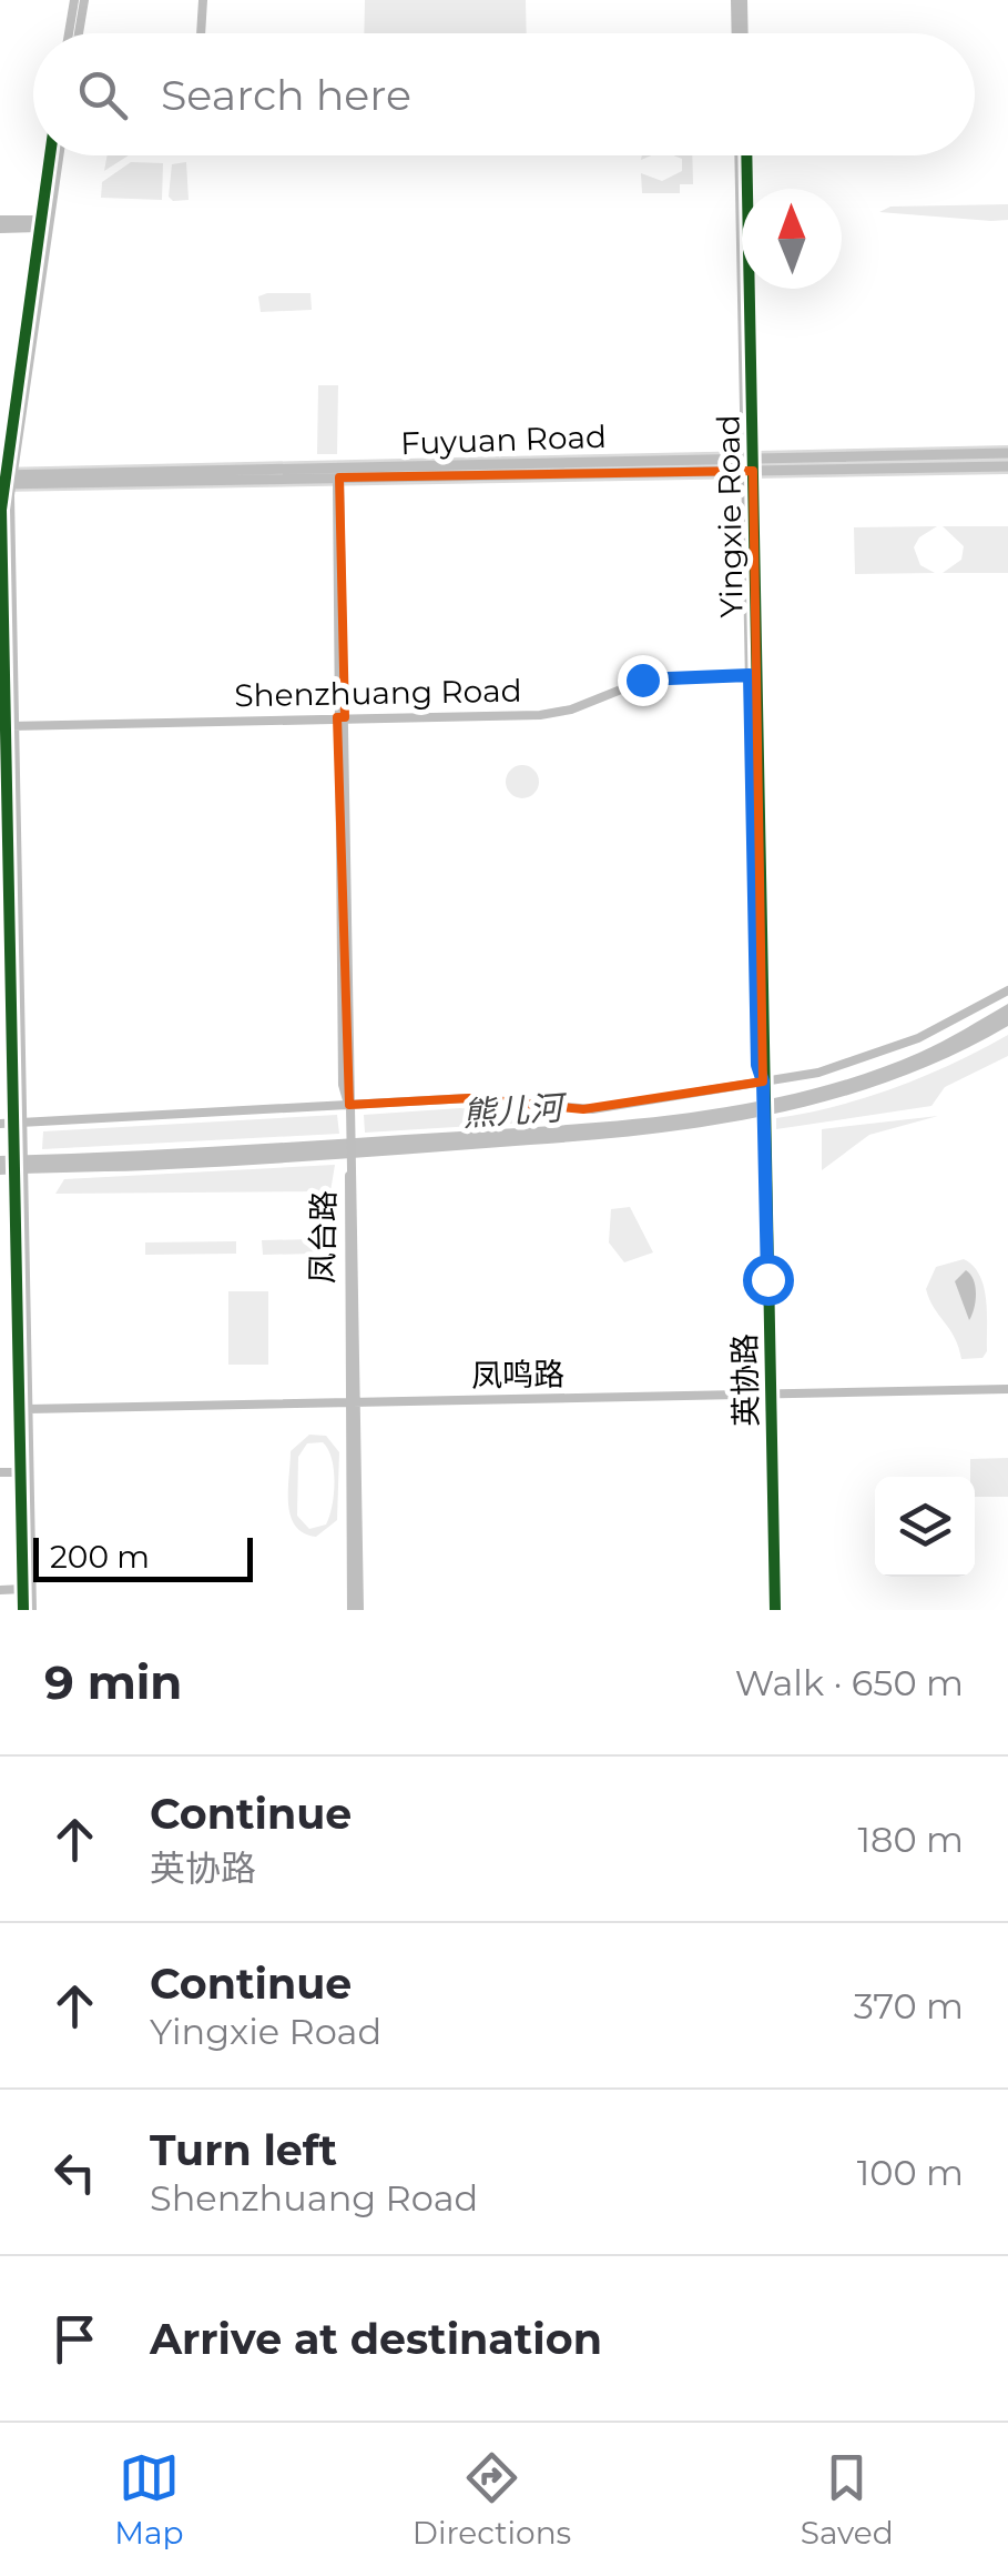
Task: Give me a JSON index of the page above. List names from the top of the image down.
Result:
{
  "streets": {
    "main road": ["Fuyuan Road"],
    "street": [
      "Yingxie Road",
      "Shenzhuang Road",
      "凤台路",
      "凤鸣路",
      "英协路"
    ]
  },
  "crossings": [
    ["Fuyuan Road", "Yingxie Road"],
    ["Fuyuan Road", "凤台路"],
    ["Yingxie Road", "Shenzhuang Road"],
    ["Yingxie Road", "英协路"],
    ["Shenzhuang Road", "凤台路"],
    ["凤台路", "凤鸣路"],
    ["凤鸣路", "英协路"]
  ],
  "water": ["熊儿河"],
  "scale_bar": "200 m",
  "north": "top",
  "page": {
    "search": "Search here",
    "scale": "200 m",
    "heading": ["9 min", "Walk · 650 m"],
    "list": [
      ["Continue", "英协路", "180 m"],
      ["Continue", "Yingxie Road", "370 m"],
      ["Turn left", "Shenzhuang Road", "100 m"],
      "Arrive at destination"
    ],
    "nav": ["Map", "Directions", "Saved"]
  }
}
